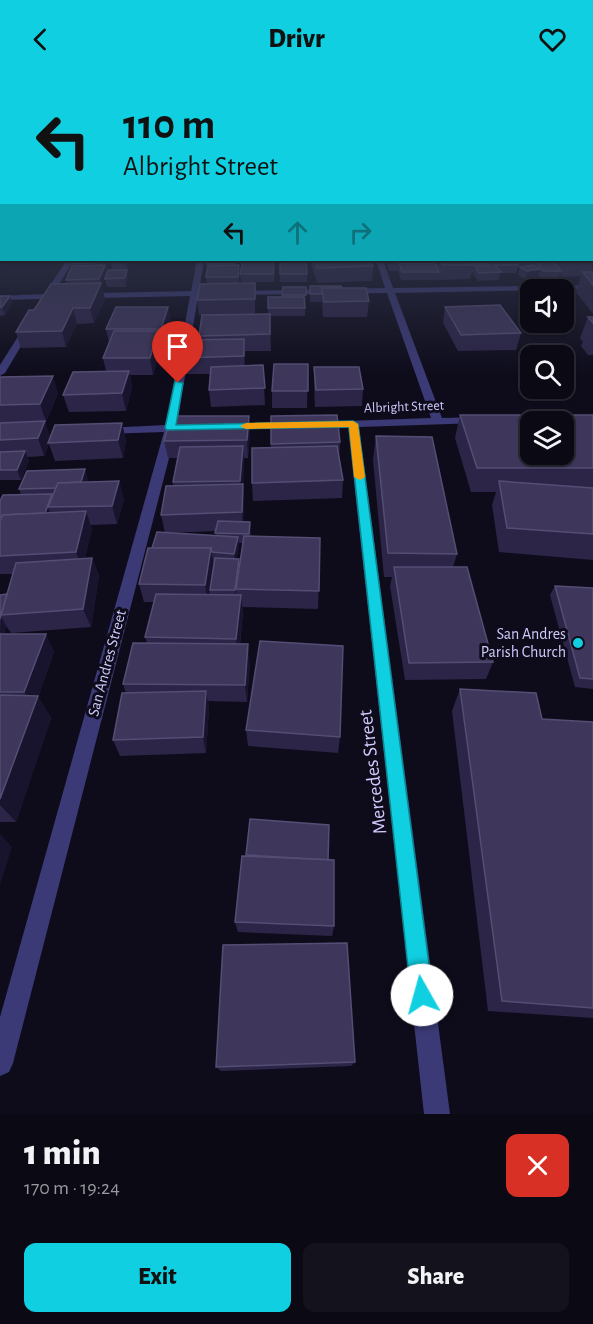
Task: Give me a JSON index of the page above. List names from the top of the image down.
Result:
{
  "streets": {
    "street": ["Albright Street", "San Andres Street", "Mercedes Street"]
  },
  "crossings": [
    ["Albright Street", "Mercedes Street"]
  ],
  "places": ["San Andres Parish Church"],
  "page": {
    "header": "Drivr",
    "turn": ["110 m", "Albright Street"],
    "heading": ["1 min", "170 m · 19:24"],
    "buttons": ["Exit", "Share"]
  }
}
